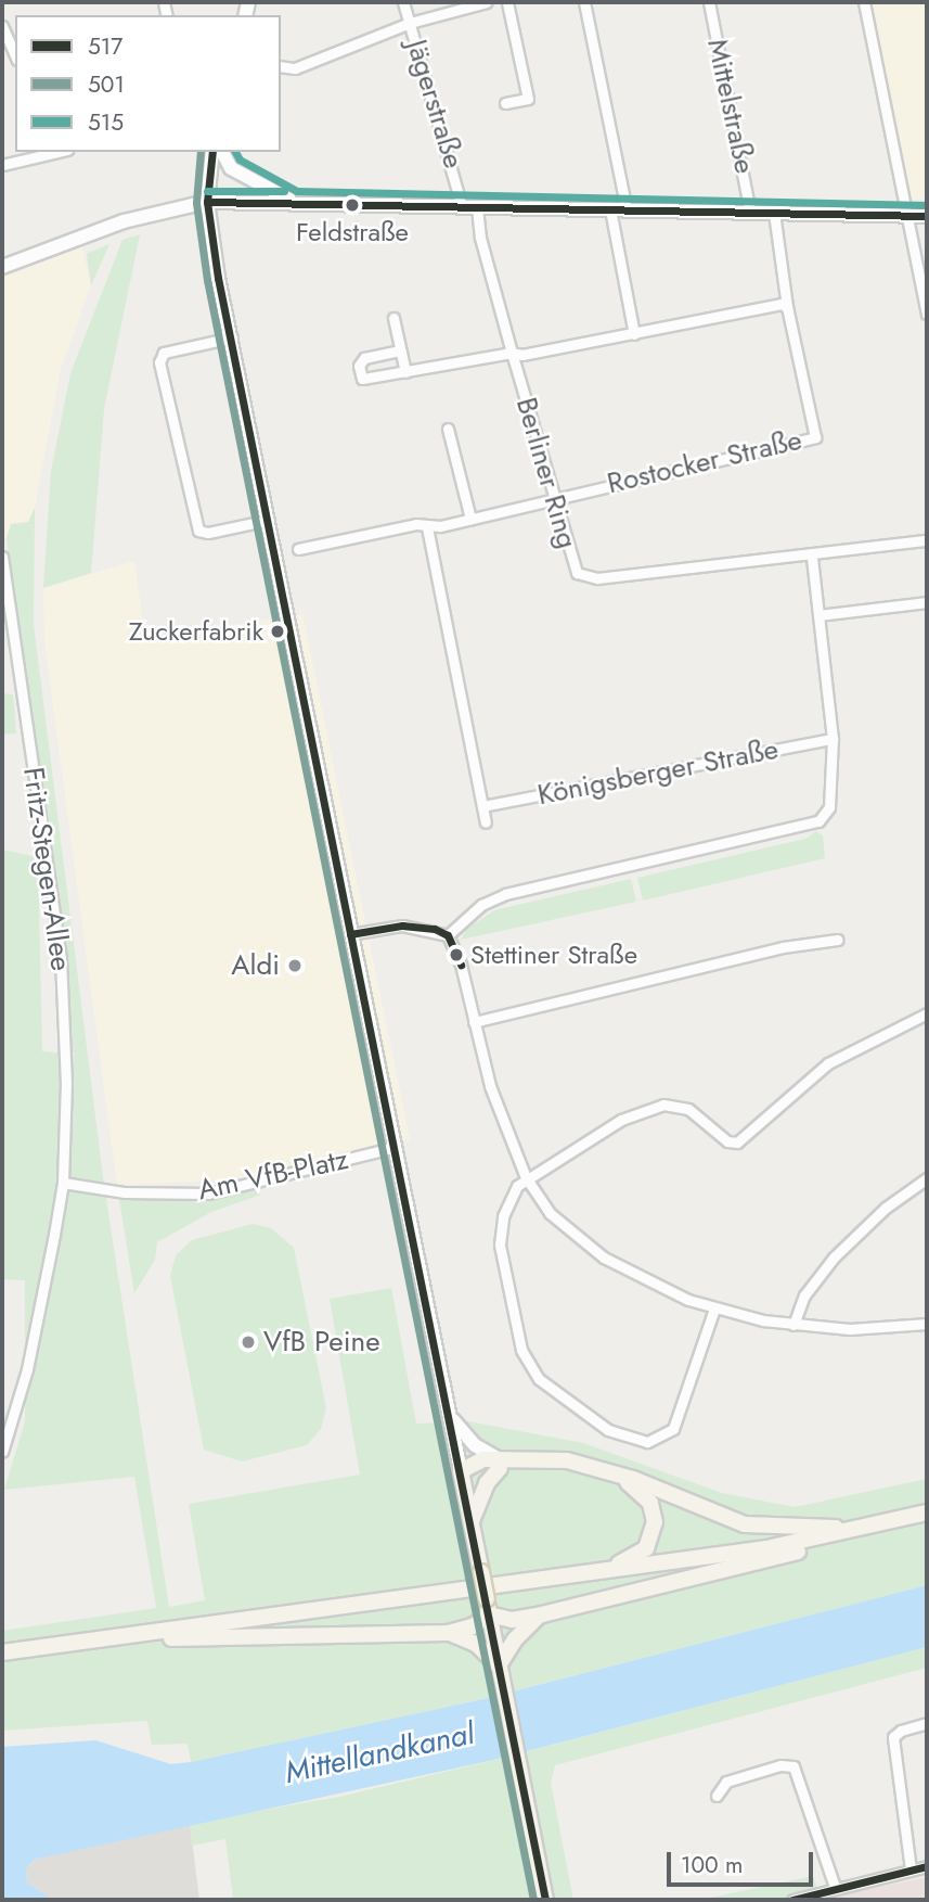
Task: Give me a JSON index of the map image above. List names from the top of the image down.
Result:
{
  "streets": {
    "street": [
      "Jägerstraße",
      "Mittelstraße",
      "Rostocker Straße",
      "Berliner Ring",
      "Königsberger Straße",
      "Fritz-Stegen-Allee",
      "Am VfB-Platz"
    ]
  },
  "crossings": [
    ["Rostocker Straße", "Berliner Ring"],
    ["Fritz-Stegen-Allee", "Am VfB-Platz"]
  ],
  "water": ["Mittellandkanal"],
  "places": [
    "Feldstraße",
    "Zuckerfabrik",
    "Stettiner Straße",
    "Aldi",
    "VfB Peine"
  ],
  "lines": ["transit line 517", "transit line 501", "transit line 515"],
  "legend": ["517", "501", "515"],
  "scale_bar": "100 m"
}
